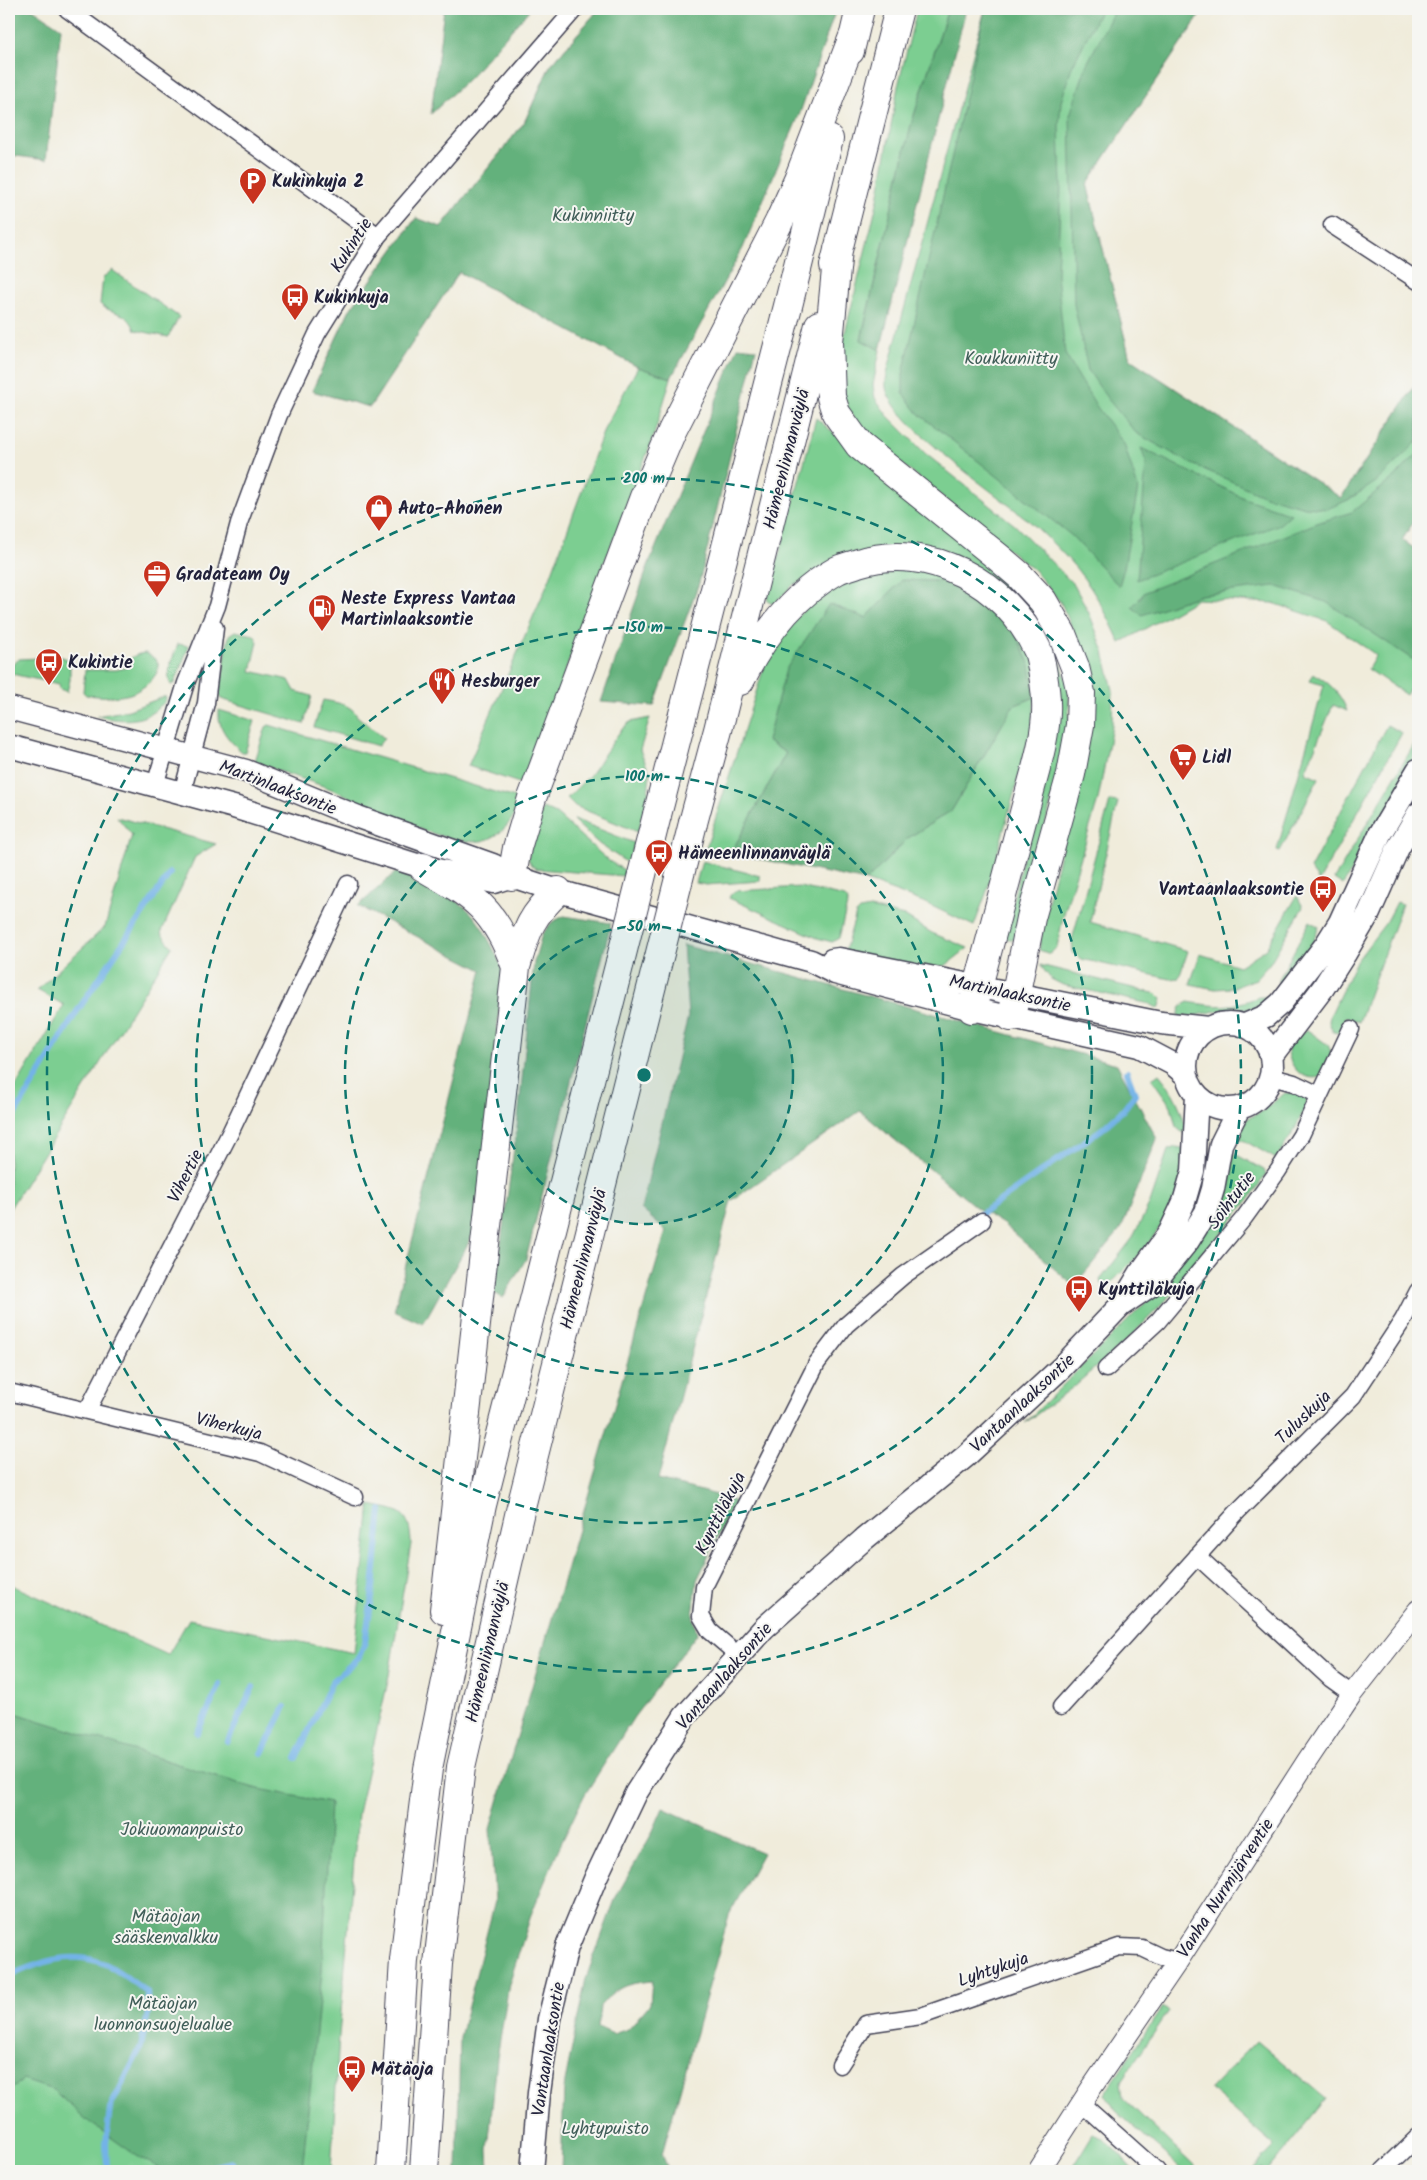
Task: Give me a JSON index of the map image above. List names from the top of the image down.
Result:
{
  "streets": {
    "highway": ["Hämeenlinnanväylä"],
    "main road": ["Martinlaaksontie", "Vantaanlaaksontie"],
    "street": [
      "Kukintie",
      "Vihertie",
      "Soihtutie",
      "Tuluskuja",
      "Viherkuja",
      "Kynttiläkuja",
      "Vanha Nurmijärventie",
      "Lyhtykuja"
    ]
  },
  "crossings": [
    ["Kukintie", "Martinlaaksontie"],
    ["Martinlaaksontie", "Vantaanlaaksontie"],
    ["Vihertie", "Viherkuja"],
    ["Vantaanlaaksontie", "Kynttiläkuja"],
    ["Vanha Nurmijärventie", "Lyhtykuja"]
  ],
  "parks": [
    "Kukinniitty",
    "Koukkuniitty",
    "Jokiuomanpuisto",
    "Mätäojan sääskenvalkku",
    "Mätäojan luonnonsuojelualue",
    "Lyhtypuisto"
  ],
  "places": {
    "parking": ["Kukinkuja 2"],
    "bus stop": [
      "Kukinkuja",
      "Kukintie",
      "Hämeenlinnanväylä",
      "Vantaanlaaksontie",
      "Kynttiläkuja",
      "Mätäoja"
    ],
    "shop": ["Auto-Ahonen"],
    "office": ["Gradateam Oy"],
    "fuel station": ["Neste Express Vantaa Martinlaaksontie"],
    "restaurant": ["Hesburger"],
    "supermarket": ["Lidl"]
  },
  "rings": [
    "200 m",
    "150 m",
    "100 m",
    "50 m"
  ]
}
